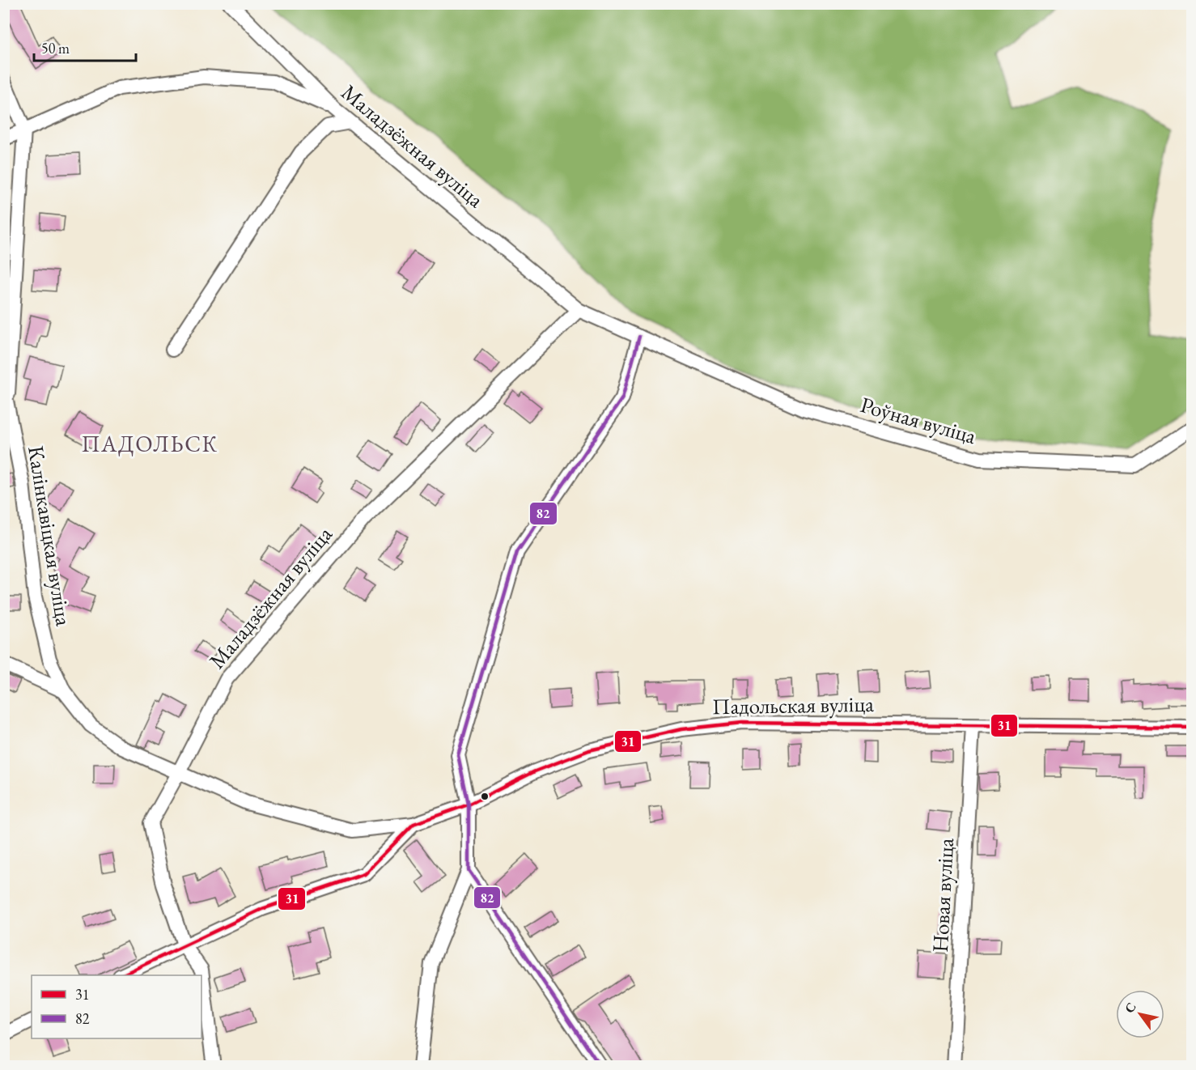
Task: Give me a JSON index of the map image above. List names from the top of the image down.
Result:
{
  "streets": {
    "street": [
      "Маладзёжная вуліца",
      "Роўная вуліца",
      "Калінкавіцкая вуліца",
      "Падольская вуліца",
      "Новая вуліца"
    ]
  },
  "crossings": [
    ["Маладзёжная вуліца", "Роўная вуліца"],
    ["Маладзёжная вуліца", "Калінкавіцкая вуліца"],
    ["Маладзёжная вуліца", "Падольская вуліца"],
    ["Калінкавіцкая вуліца", "Падольская вуліца"],
    ["Падольская вуліца", "Новая вуліца"]
  ],
  "districts": ["ПАДОЛЬСК"],
  "lines": ["transit line 82", "transit line 31"],
  "legend": ["31", "82"],
  "scale_bar": "50 m",
  "north": "top left"
}
